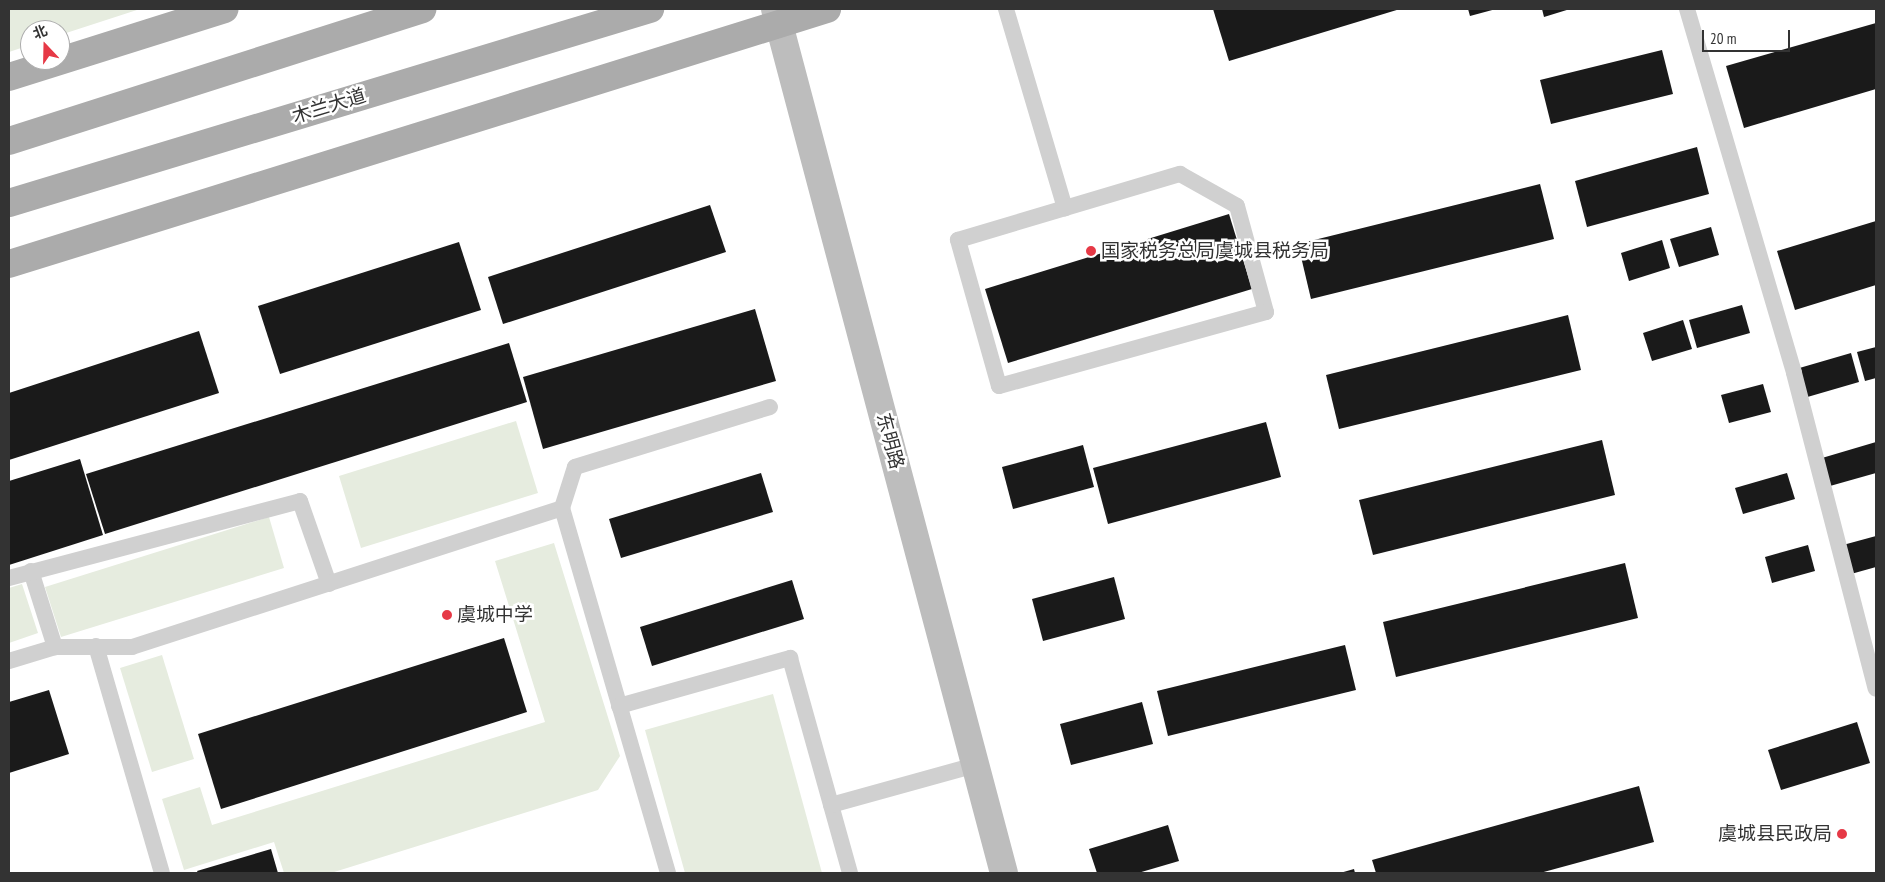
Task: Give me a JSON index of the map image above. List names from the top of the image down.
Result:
{
  "streets": {
    "main road": ["木兰大道", "东明路"]
  },
  "places": ["国家税务总局虞城县税务局", "虞城中学", "虞城县民政局"],
  "scale_bar": "20 m",
  "north": "top"
}
